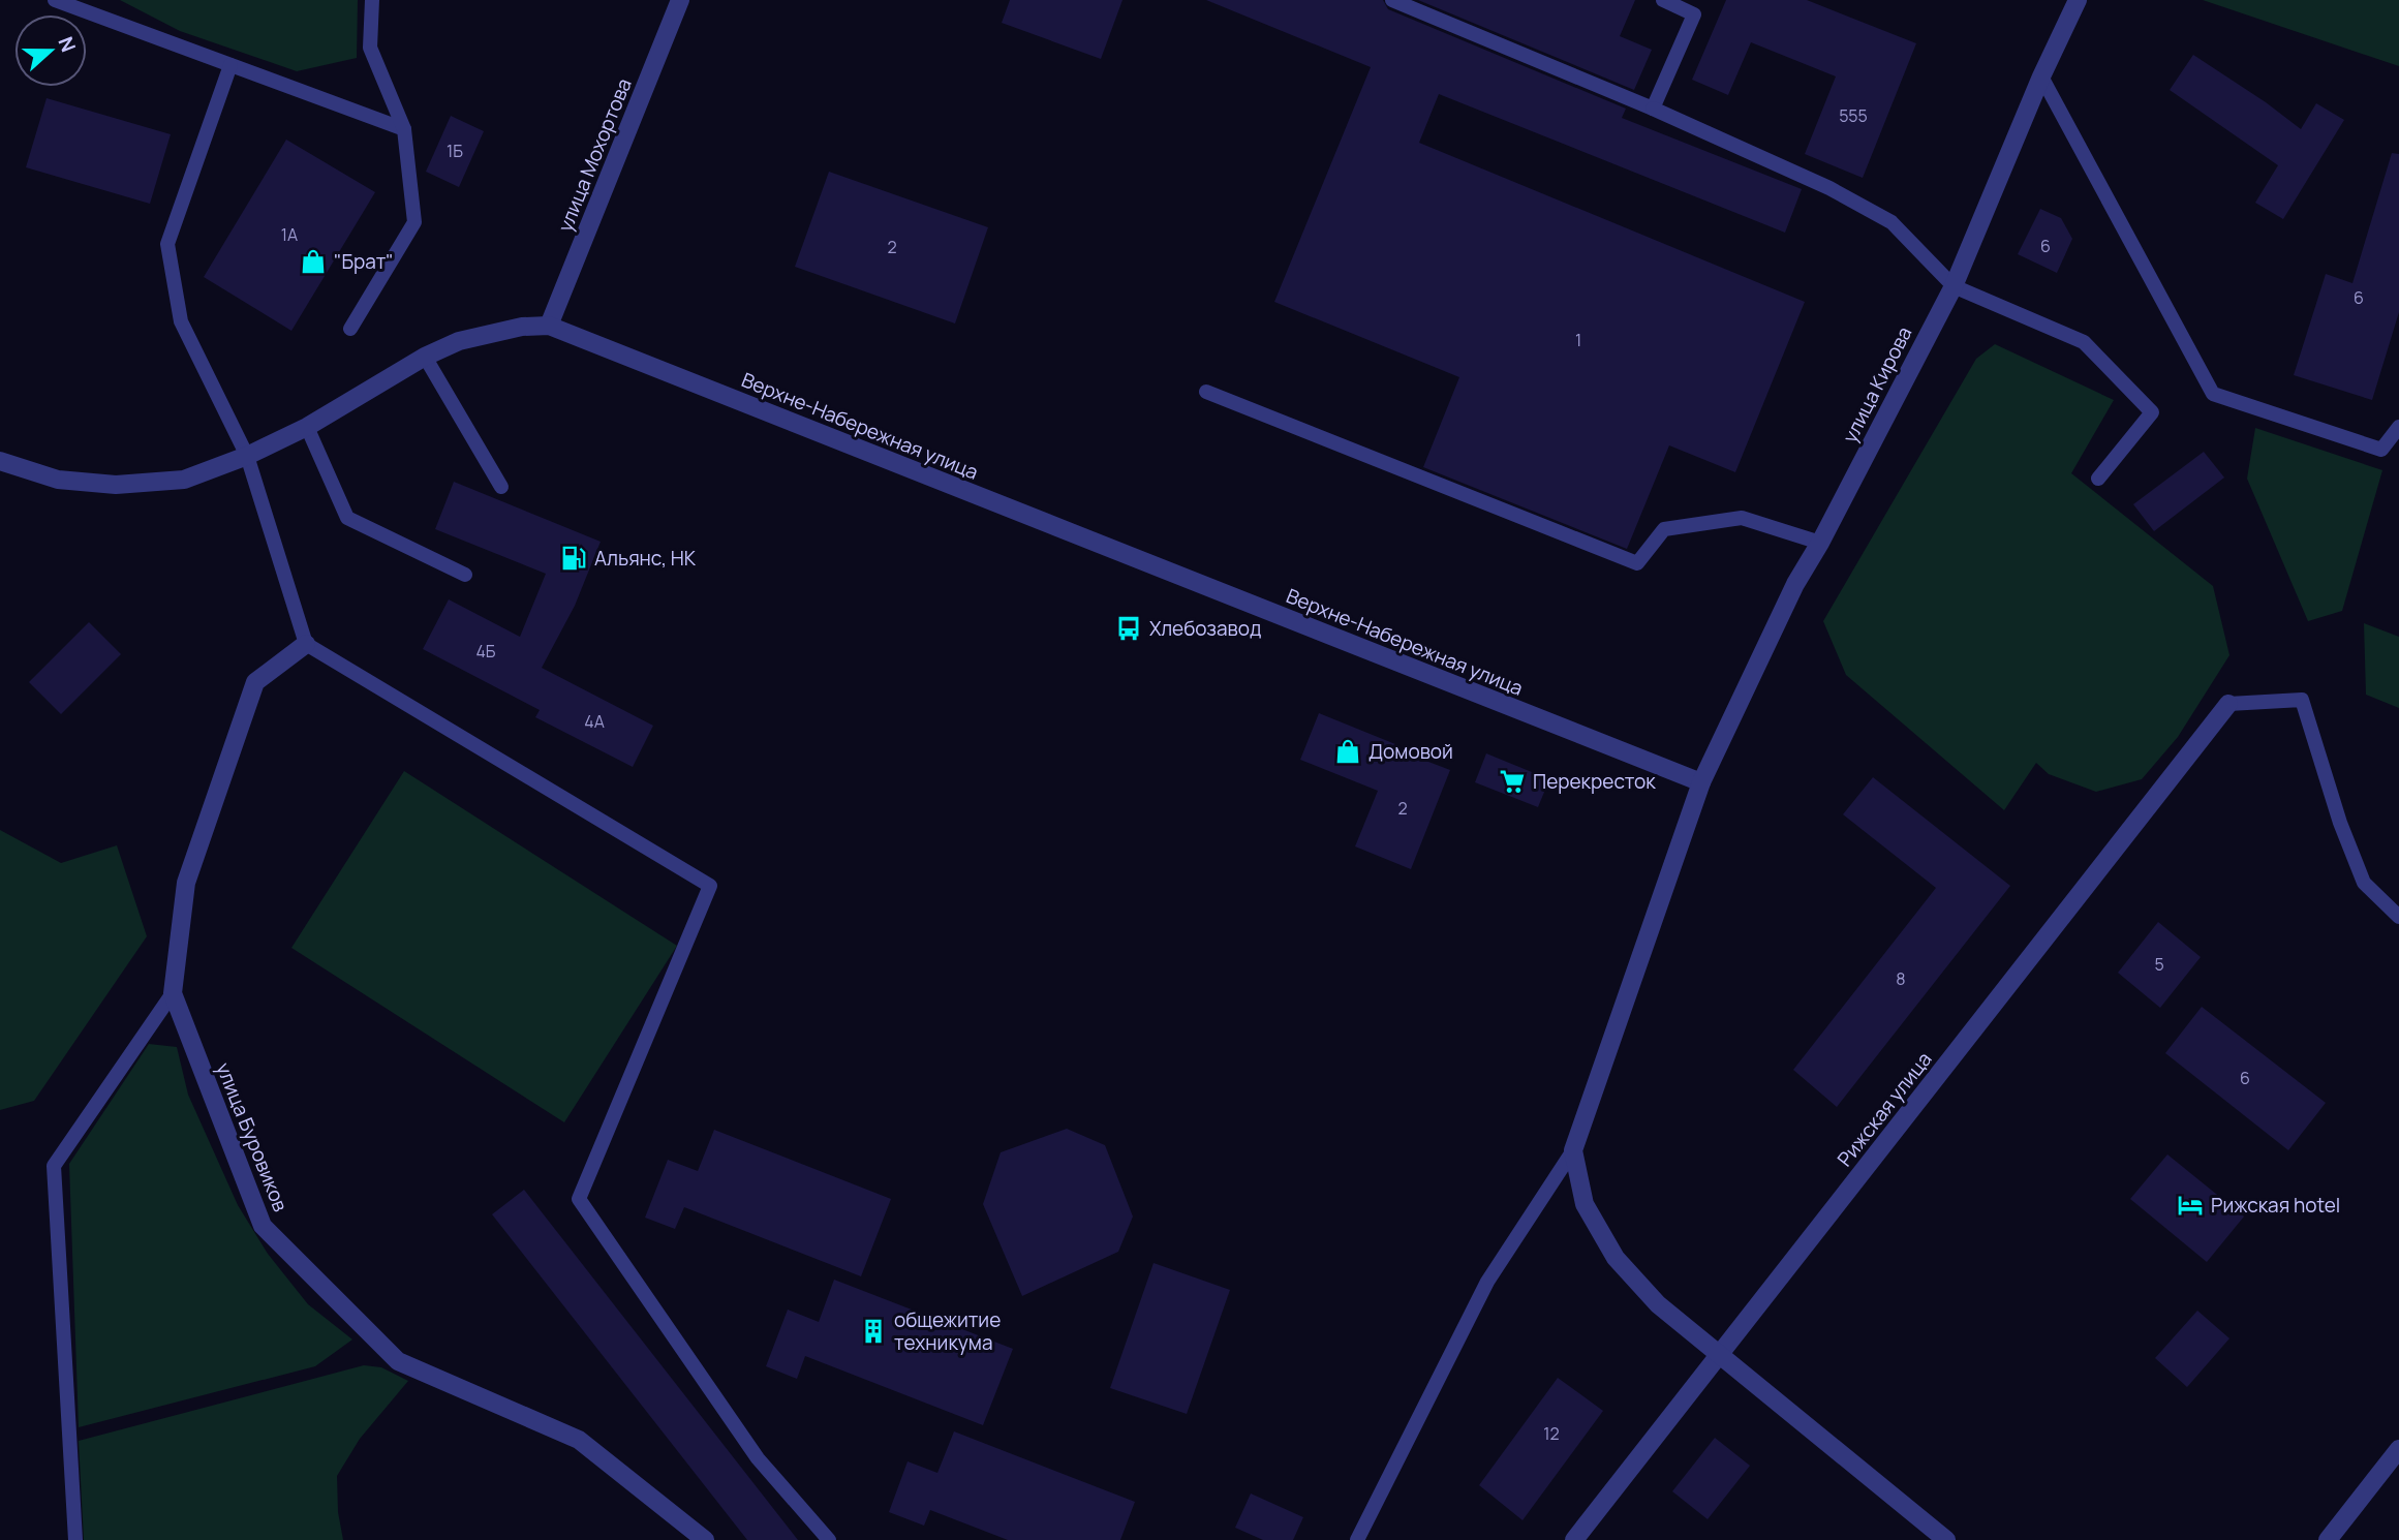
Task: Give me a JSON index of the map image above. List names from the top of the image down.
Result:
{
  "streets": {
    "street": [
      "улица Мохортова",
      "улица Кирова",
      "Верхне-Набережная улица",
      "Рижская улица",
      "улица Буровиков"
    ]
  },
  "crossings": [
    ["улица Мохортова", "Верхне-Набережная улица"],
    ["улица Кирова", "Верхне-Набережная улица"]
  ],
  "places": {
    "shop": ["\"Брат\"", "Домовой"],
    "fuel station": ["Альянс, НК"],
    "bus stop": ["Хлебозавод"],
    "supermarket": ["Перекресток"],
    "hotel": ["Рижская hotel"],
    "building": ["общежитие техникума"]
  },
  "house_numbers": [
    "555",
    "1Б",
    "1А",
    "6",
    "2",
    "6",
    "1",
    "4Б",
    "4А",
    "2",
    "5",
    "8",
    "6",
    "12"
  ],
  "north": "right"
}
